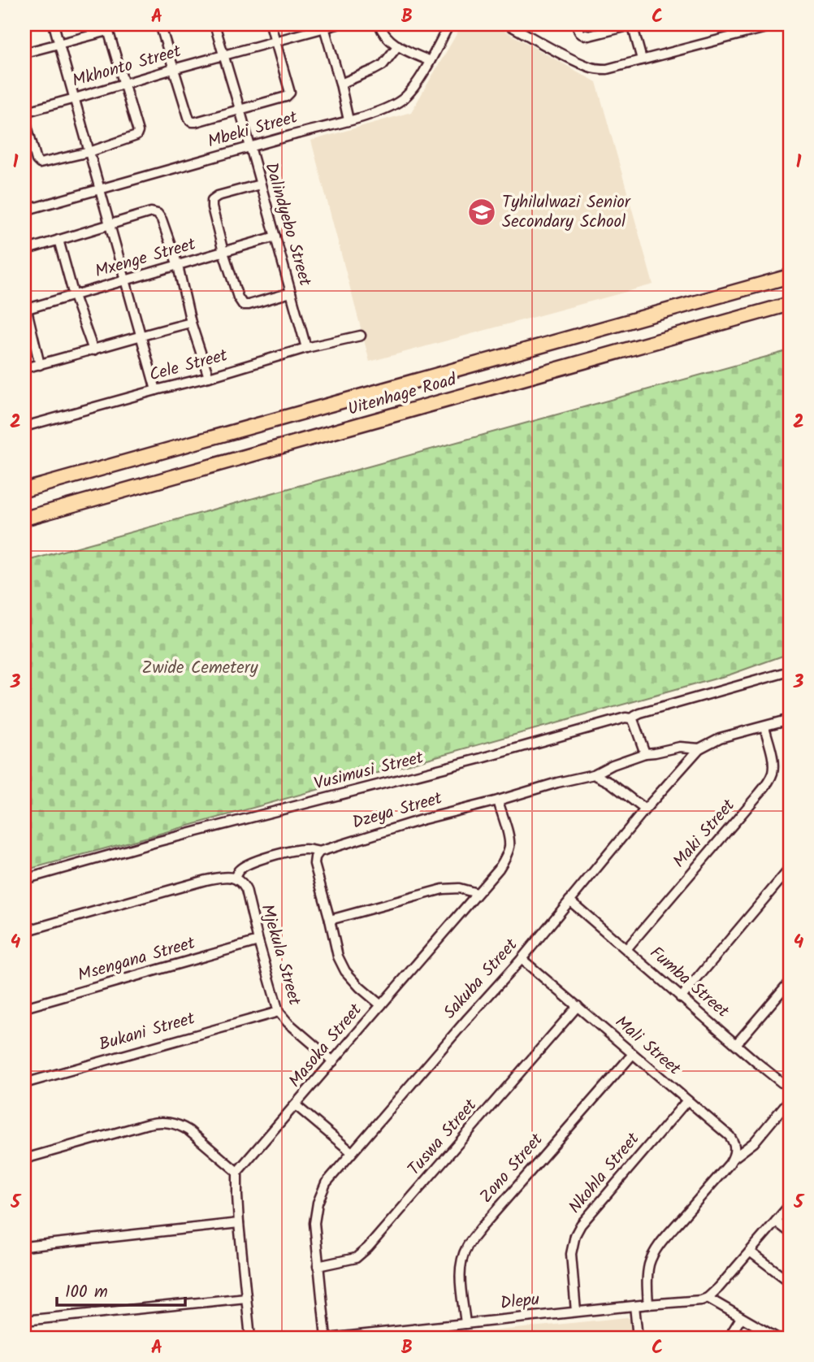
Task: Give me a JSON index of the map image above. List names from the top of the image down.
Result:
{
  "streets": {
    "main road": ["Uitenhage Road"],
    "street": [
      "Mkhonto Street",
      "Mbeki Street",
      "Dalindyebo Street",
      "Mxenge Street",
      "Cele Street",
      "Vusimusi Street",
      "Dzeya Street",
      "Maki Street",
      "Mjekula Street",
      "Msengana Street",
      "Sakuba Street",
      "Fumba Street",
      "Bukani Street",
      "Masoka Street",
      "Mali Street",
      "Tuswa Street",
      "Zono Street",
      "Nkohla Street",
      "Dlepu"
    ]
  },
  "crossings": [
    ["Mkhonto Street", "Dalindyebo Street"],
    ["Mbeki Street", "Dalindyebo Street"],
    ["Dalindyebo Street", "Mxenge Street"],
    ["Dalindyebo Street", "Cele Street"],
    ["Dzeya Street", "Mjekula Street"],
    ["Dzeya Street", "Masoka Street"],
    ["Maki Street", "Sakuba Street"],
    ["Maki Street", "Fumba Street"],
    ["Mjekula Street", "Msengana Street"],
    ["Mjekula Street", "Bukani Street"],
    ["Mjekula Street", "Masoka Street"],
    ["Sakuba Street", "Fumba Street"],
    ["Sakuba Street", "Mali Street"],
    ["Sakuba Street", "Tuswa Street"],
    ["Mali Street", "Tuswa Street"],
    ["Mali Street", "Zono Street"],
    ["Mali Street", "Nkohla Street"],
    ["Zono Street", "Dlepu"],
    ["Nkohla Street", "Dlepu"]
  ],
  "parks": ["Zwide Cemetery"],
  "places": {
    "school or university": ["Tyhilulwazi Senior Secondary School"]
  },
  "scale_bar": "100 m",
  "grid": {
    "columns": ["A", "B", "C"],
    "rows": [
      "1",
      "2",
      "3",
      "4",
      "5"
    ]
  }
}
